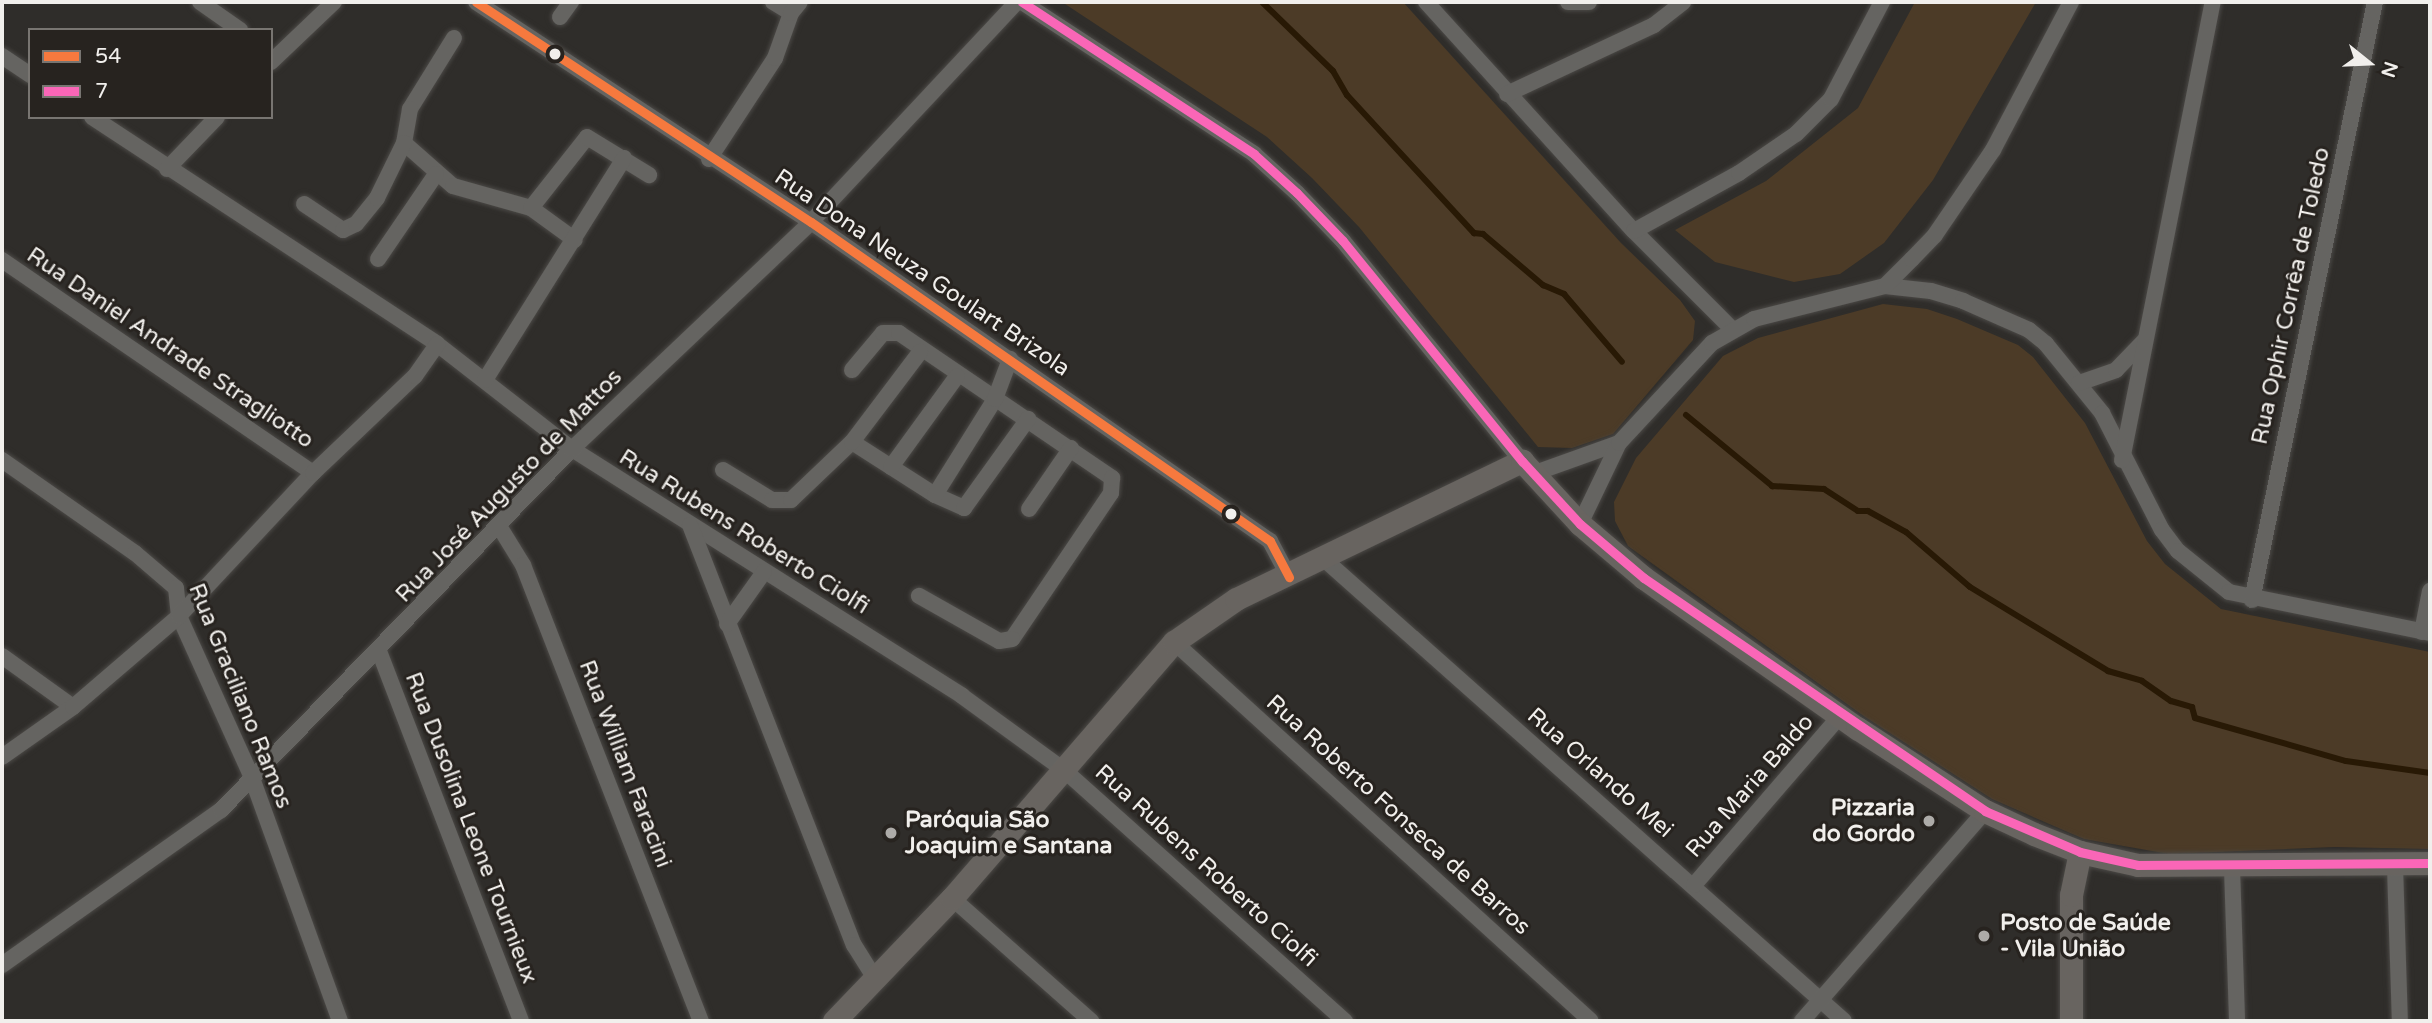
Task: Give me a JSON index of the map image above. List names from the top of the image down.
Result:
{
  "streets": {
    "street": [
      "Rua Dona Neuza Goulart Brizola",
      "Rua Ophir Corrêa de Toledo",
      "Rua Daniel Andrade Stragliotto",
      "Rua José Augusto de Mattos",
      "Rua Rubens Roberto Ciolfi",
      "Rua Graciliano Ramos",
      "Rua William Faracini",
      "Rua Orlando Mei",
      "Rua Maria Baldo",
      "Rua Roberto Fonseca de Barros",
      "Rua Dusolina Leone Tournieux"
    ]
  },
  "crossings": [
    ["Rua Dona Neuza Goulart Brizola", "Rua José Augusto de Mattos"],
    ["Rua José Augusto de Mattos", "Rua Rubens Roberto Ciolfi"],
    ["Rua José Augusto de Mattos", "Rua Graciliano Ramos"],
    ["Rua José Augusto de Mattos", "Rua William Faracini"],
    ["Rua José Augusto de Mattos", "Rua Dusolina Leone Tournieux"],
    ["Rua Orlando Mei", "Rua Maria Baldo"]
  ],
  "places": ["Pizzaria do Gordo", "Paróquia São Joaquim e Santana", "Posto de Saúde - Vila União"],
  "lines": ["transit line 54", "transit line 7"],
  "legend": ["54", "7"],
  "north": "right"
}
